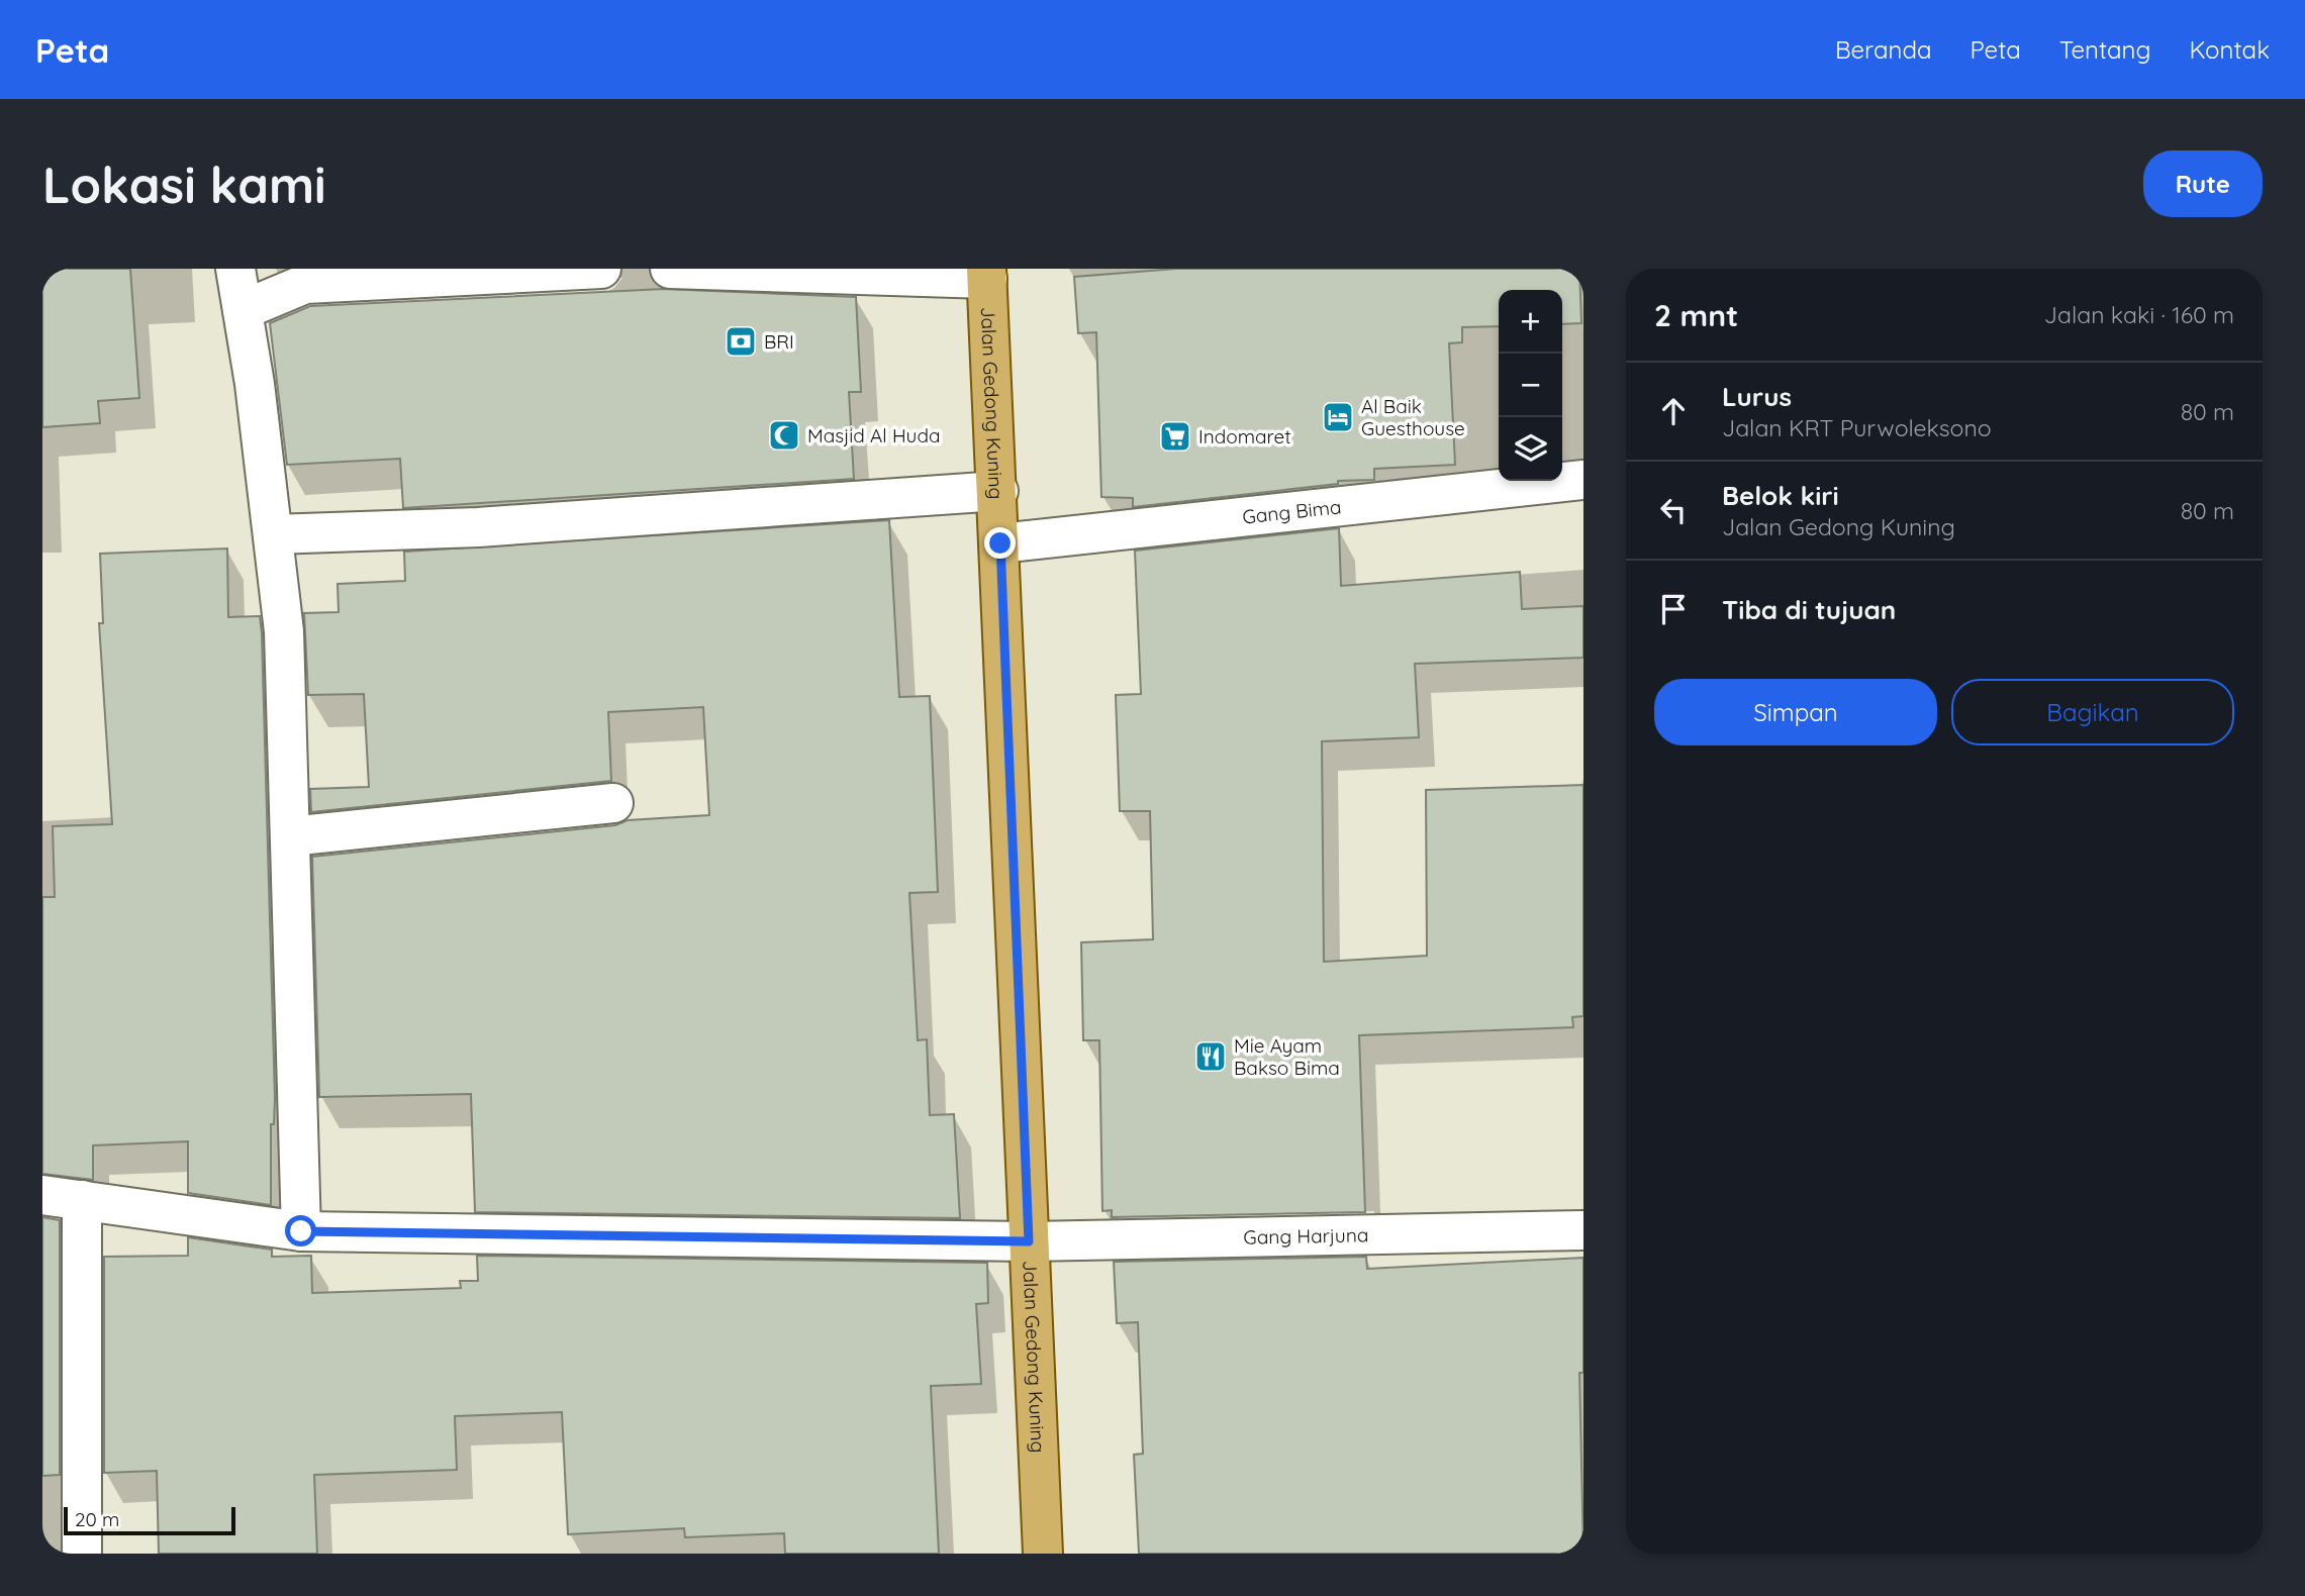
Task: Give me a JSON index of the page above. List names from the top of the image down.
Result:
{
  "streets": {
    "main road": ["Jalan Gedong Kuning"],
    "street": ["Gang Bima", "Gang Harjuna"]
  },
  "crossings": [
    ["Jalan Gedong Kuning", "Gang Bima"],
    ["Jalan Gedong Kuning", "Gang Harjuna"]
  ],
  "places": {
    "bank": ["BRI"],
    "hotel": ["Al Baik Guesthouse"],
    "mosque": ["Masjid Al Huda"],
    "supermarket": ["Indomaret"],
    "restaurant": ["Mie Ayam Bakso Bima"]
  },
  "scale_bar": "20 m",
  "page": {
    "header": "Peta",
    "nav": [
      "Beranda",
      "Peta",
      "Tentang",
      "Kontak"
    ],
    "buttons": [
      "Rute",
      ["Simpan", "Bagikan"]
    ],
    "title": "Lokasi kami",
    "heading": ["2 mnt", "Jalan kaki · 160 m"],
    "map_buttons": ["+", "−"],
    "list": [
      ["Lurus", "Jalan KRT Purwoleksono", "80 m"],
      ["Belok kiri", "Jalan Gedong Kuning", "80 m"],
      "Tiba di tujuan"
    ],
    "scale": "20 m"
  }
}
